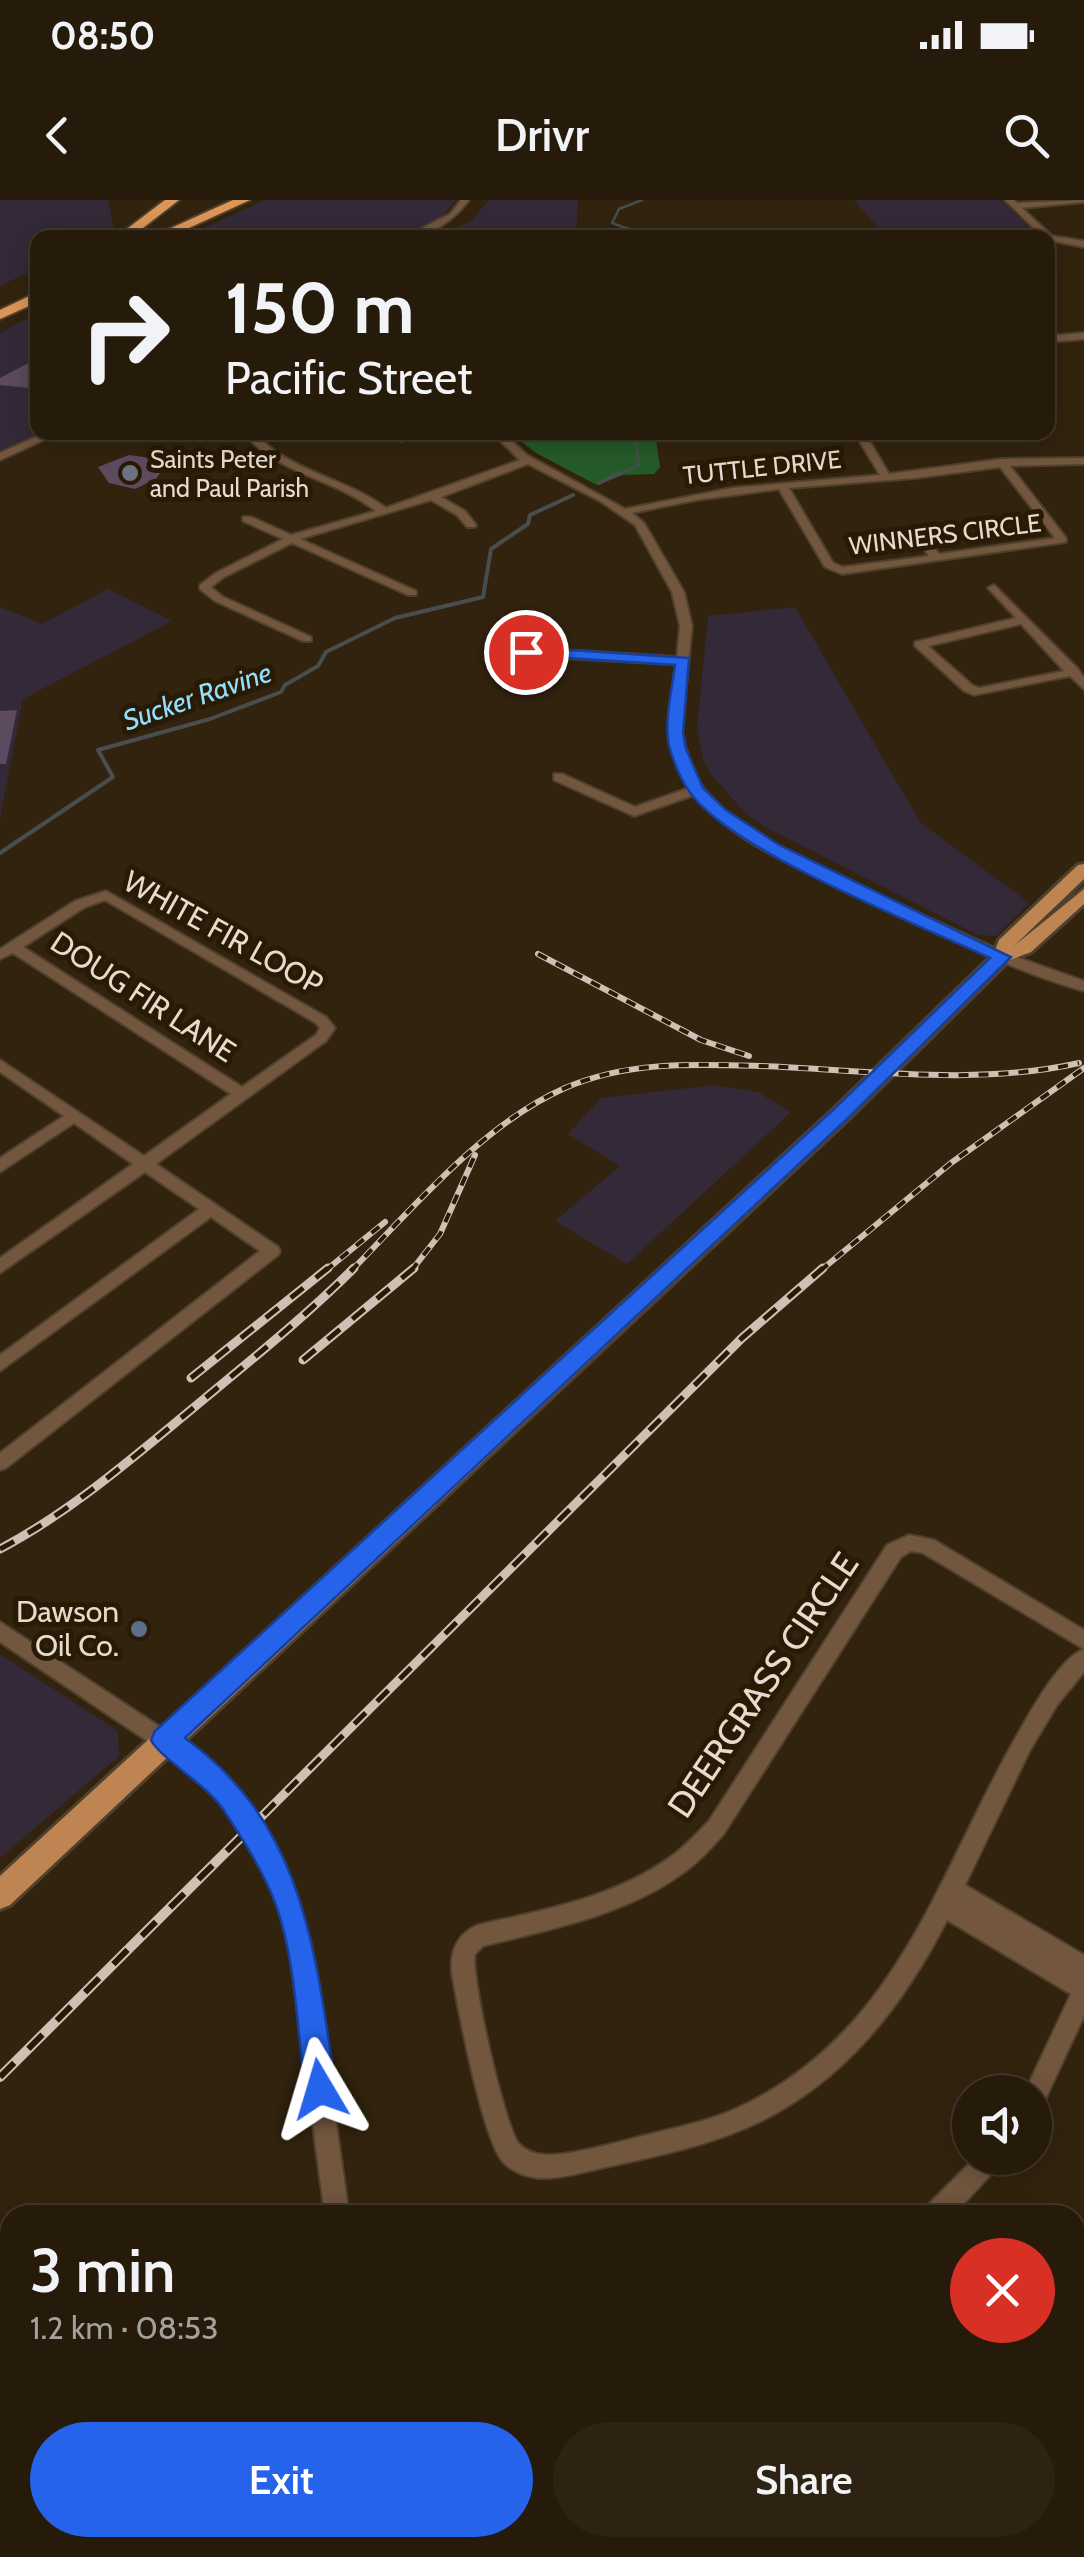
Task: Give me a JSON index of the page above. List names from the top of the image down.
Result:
{
  "streets": {
    "street": [
      "TUTTLE DRIVE",
      "WINNERS CIRCLE",
      "WHITE FIR LOOP",
      "DOUG FIR LANE",
      "DEERGRASS CIRCLE"
    ]
  },
  "crossings": [
    ["TUTTLE DRIVE", "WINNERS CIRCLE"],
    ["WHITE FIR LOOP", "DOUG FIR LANE"]
  ],
  "water": ["Sucker Ravine"],
  "places": ["Saints Peter and Paul Parish", "Dawson Oil Co."],
  "page": {
    "status": "08:50",
    "header": "Drivr",
    "turn": ["150 m", "Pacific Street"],
    "heading": ["3 min", "1.2 km · 08:53"],
    "buttons": ["Exit", "Share"]
  }
}
